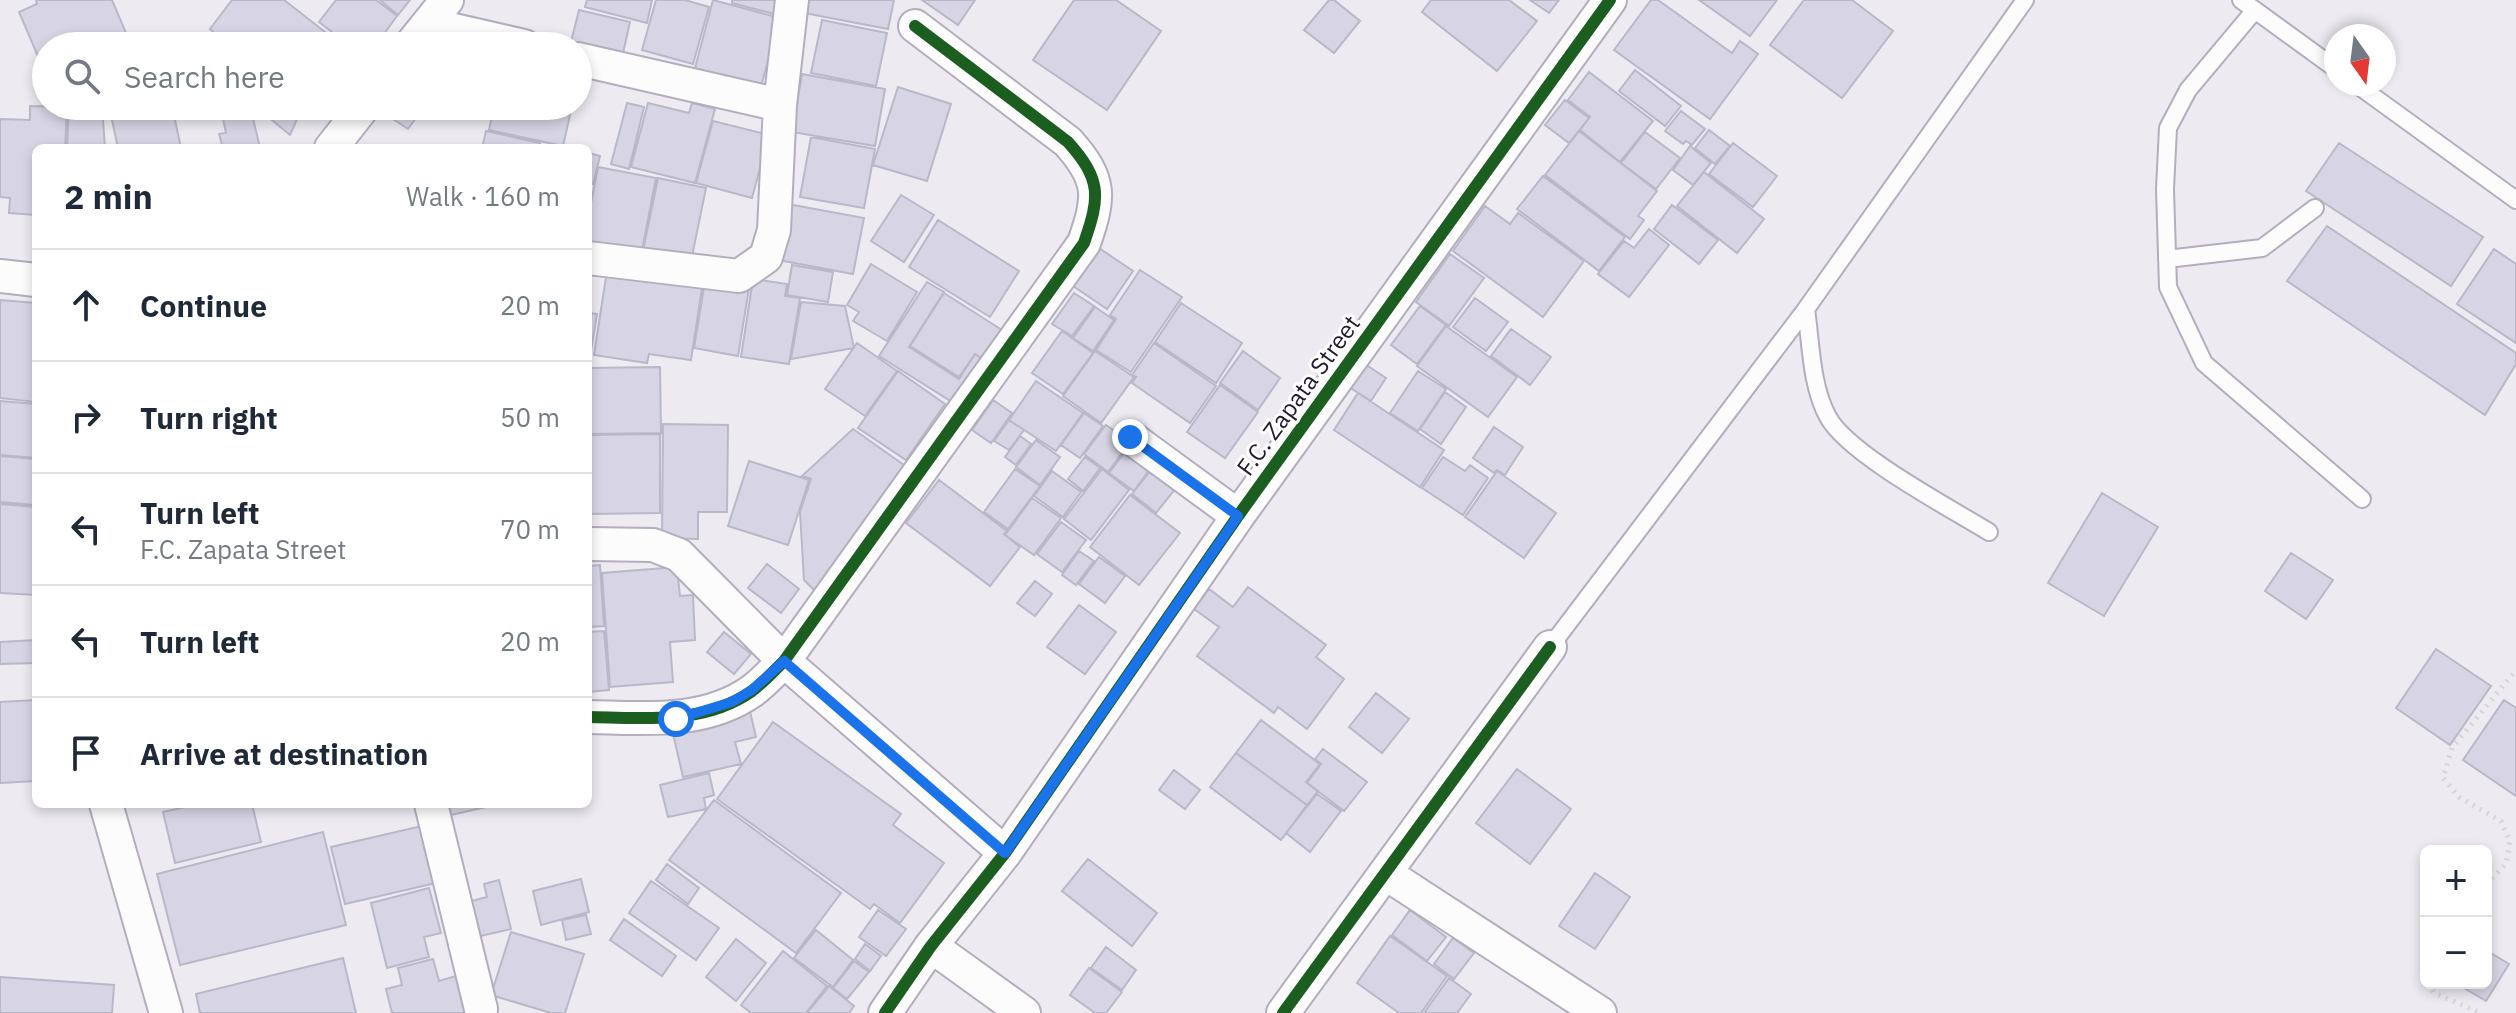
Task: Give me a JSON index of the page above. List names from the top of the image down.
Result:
{
  "streets": {
    "street": ["F.C. Zapata Street"]
  },
  "north": "bottom",
  "page": {
    "search": "Search here",
    "heading": ["2 min", "Walk · 160 m"],
    "list": [
      ["Continue", "20 m"],
      ["Turn right", "50 m"],
      ["Turn left", "F.C. Zapata Street", "70 m"],
      ["Turn left", "20 m"],
      "Arrive at destination"
    ],
    "map_buttons": ["+", "−"]
  }
}
